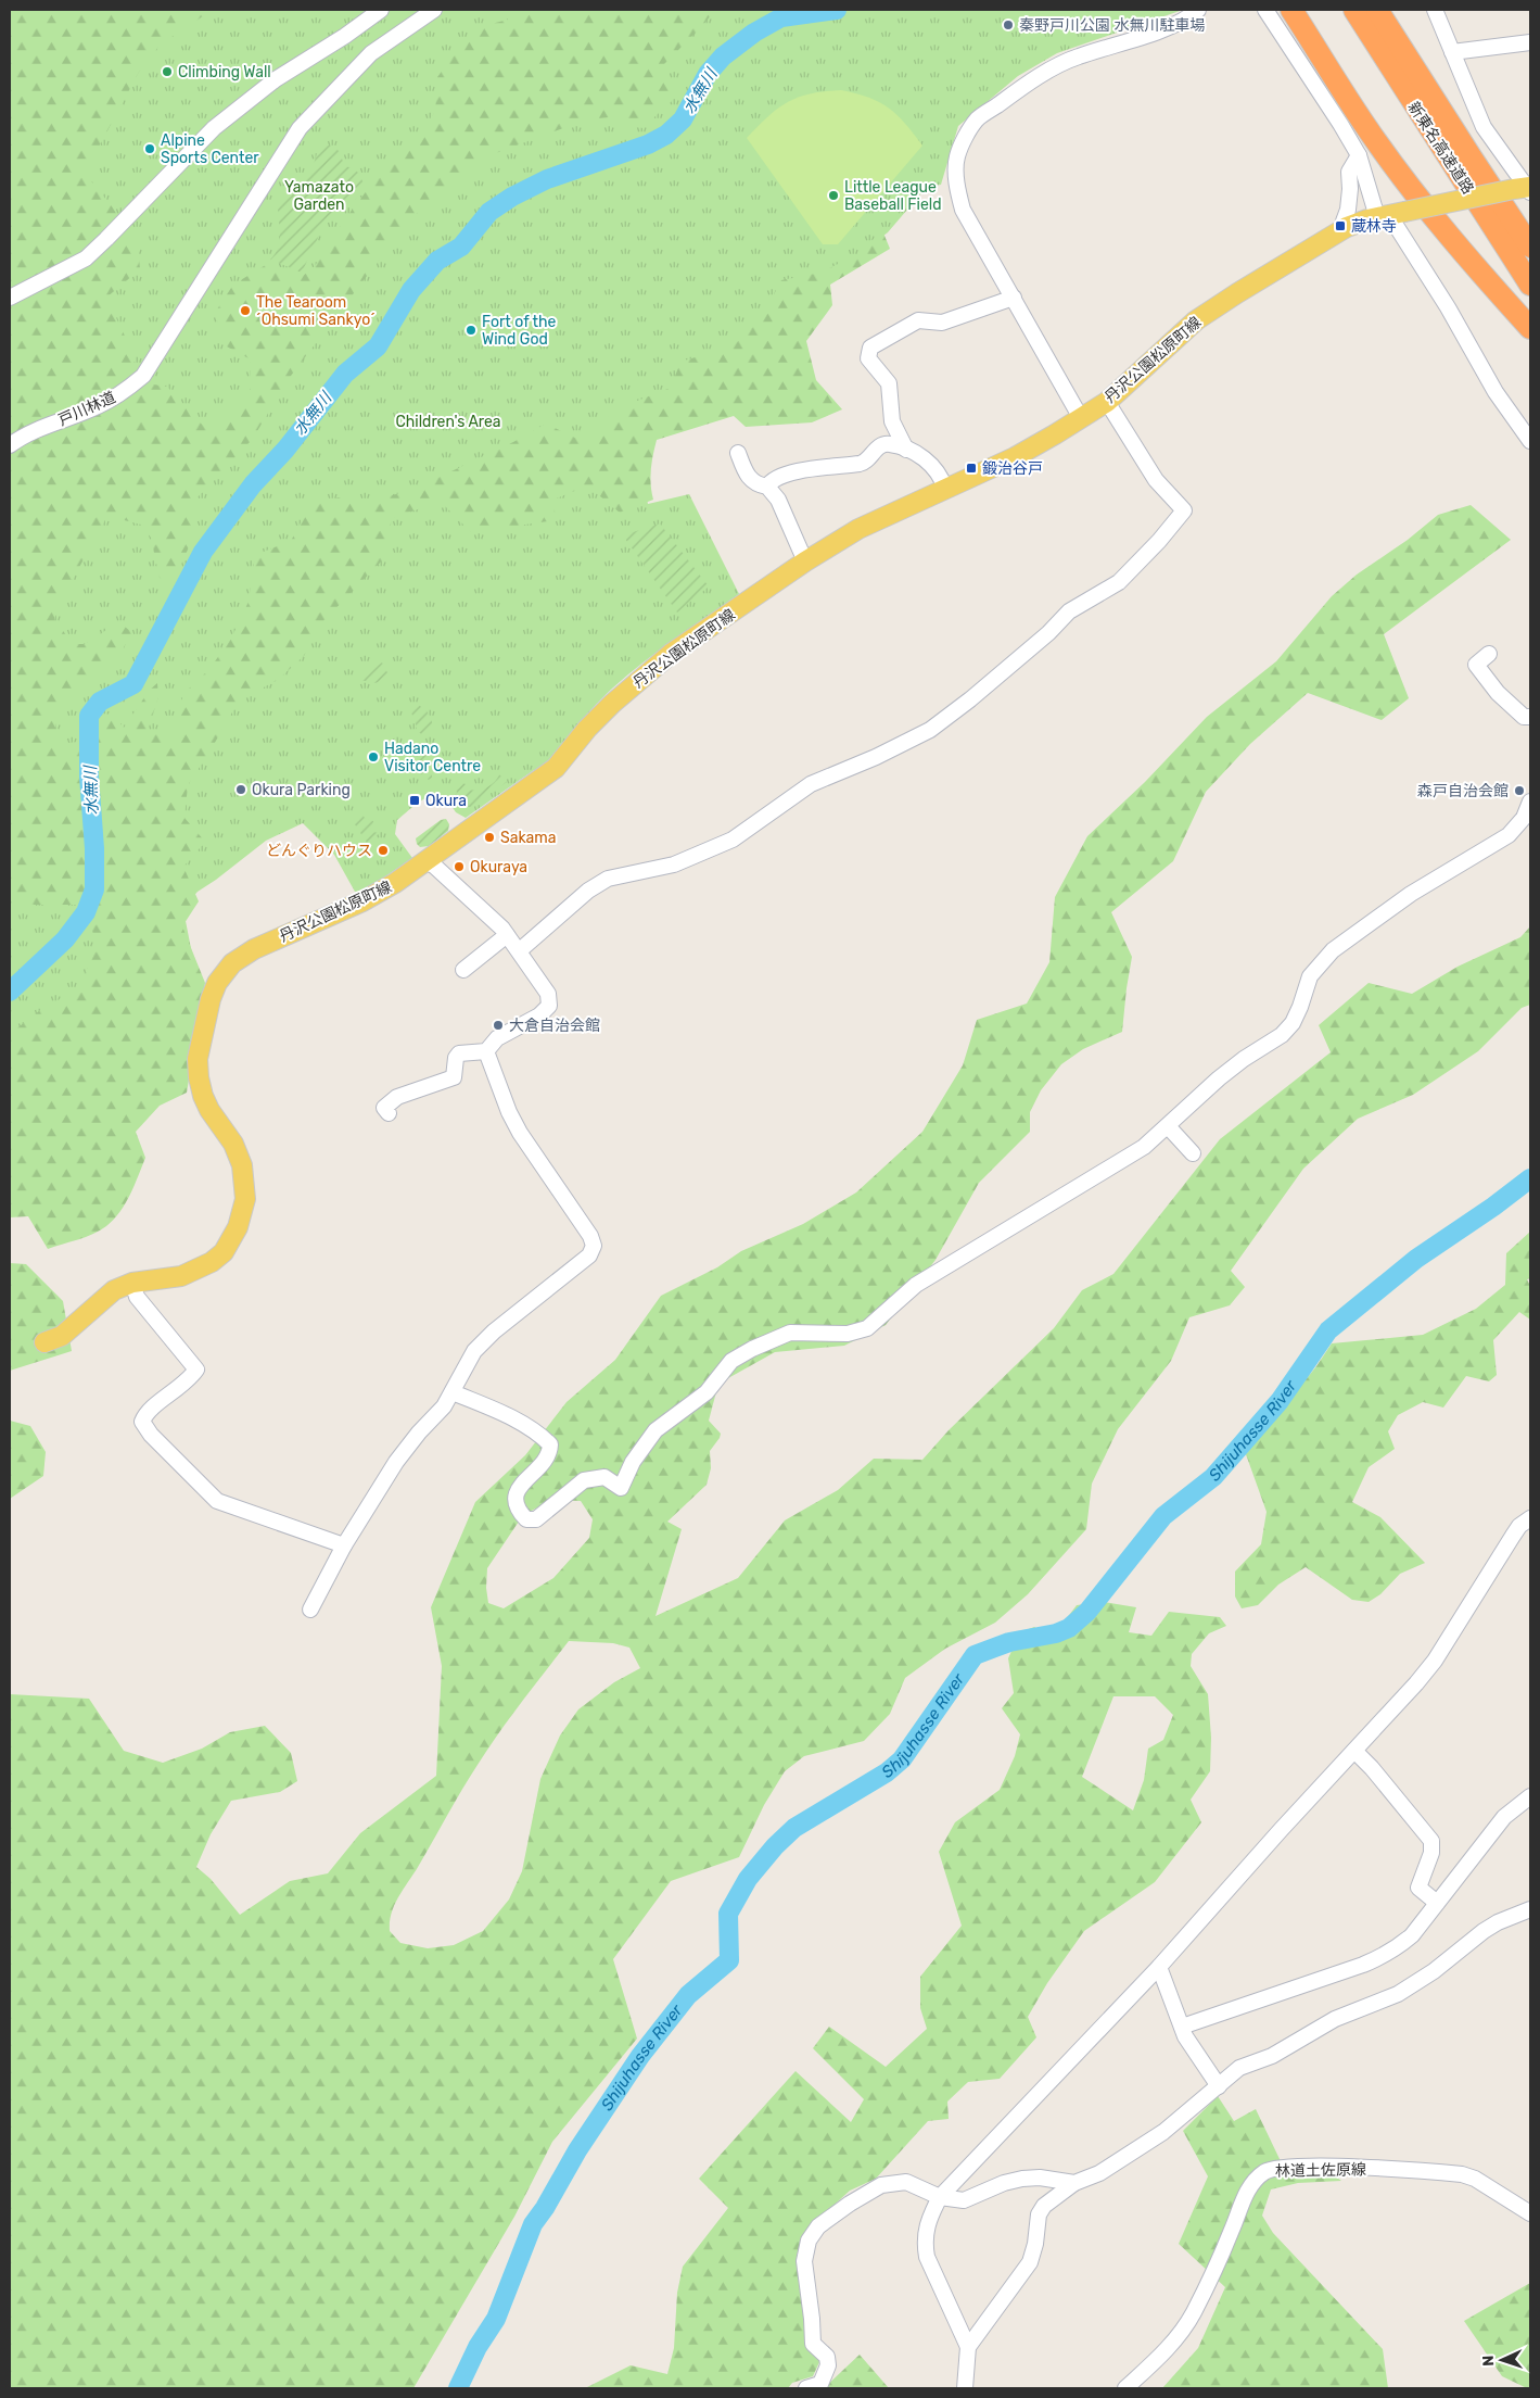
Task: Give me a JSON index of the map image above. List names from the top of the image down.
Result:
{
  "streets": {
    "highway": ["新東名高速道路"],
    "main road": ["丹沢公園松原町線"],
    "street": ["戸川林道", "林道土佐原線"]
  },
  "water": ["水無川", "Shijuhasse River"],
  "parks": ["Yamazato Garden", "Children's Area"],
  "places": {
    "other": [
      "秦野戸川公園 水無川駐車場",
      "Climbing Wall",
      "Alpine Sports Center",
      "Little League Baseball Field",
      "The Tearoom ´Ohsumi Sankyo´",
      "Fort of the Wind God",
      "Hadano Visitor Centre",
      "Okura Parking",
      "森戸自治会館",
      "Sakama",
      "どんぐりハウス",
      "Okuraya",
      "大倉自治会館"
    ],
    "transit": ["蔵林寺", "鍛治谷戸", "Okura"]
  },
  "north": "left"
}
